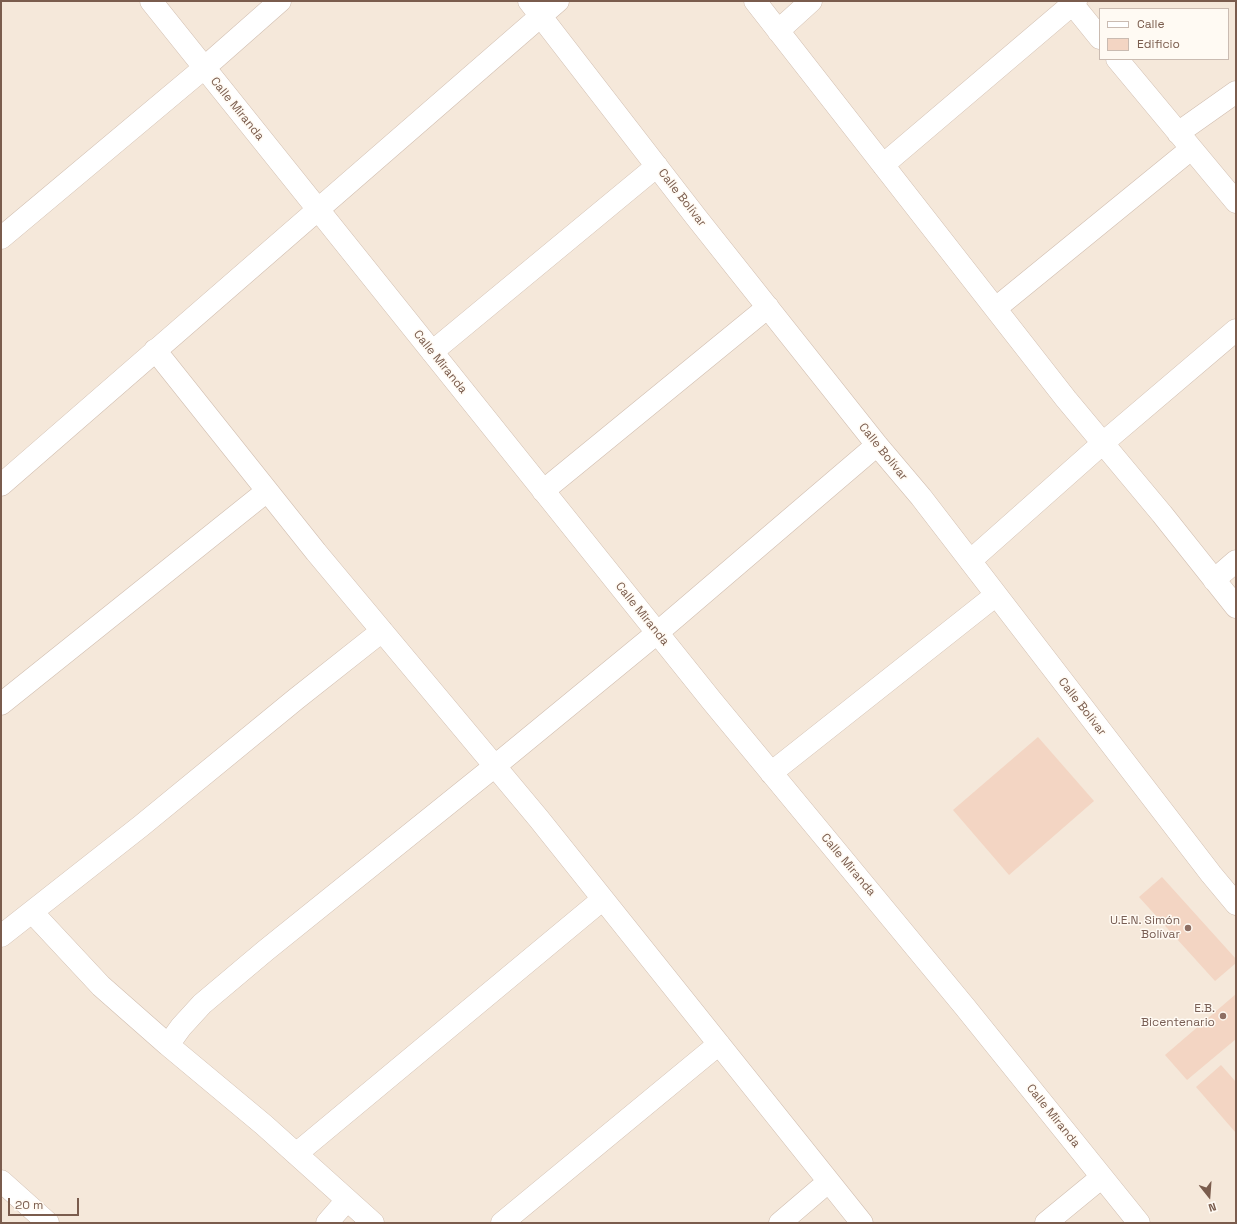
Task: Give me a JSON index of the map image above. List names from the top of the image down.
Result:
{
  "streets": {
    "street": ["Calle Miranda", "Calle Bolívar"]
  },
  "places": ["U.E.N. Simón Bolívar", "E.B. Bicentenario"],
  "legend": ["Calle", "Edificio"],
  "scale_bar": "20 m",
  "north": "bottom"
}
